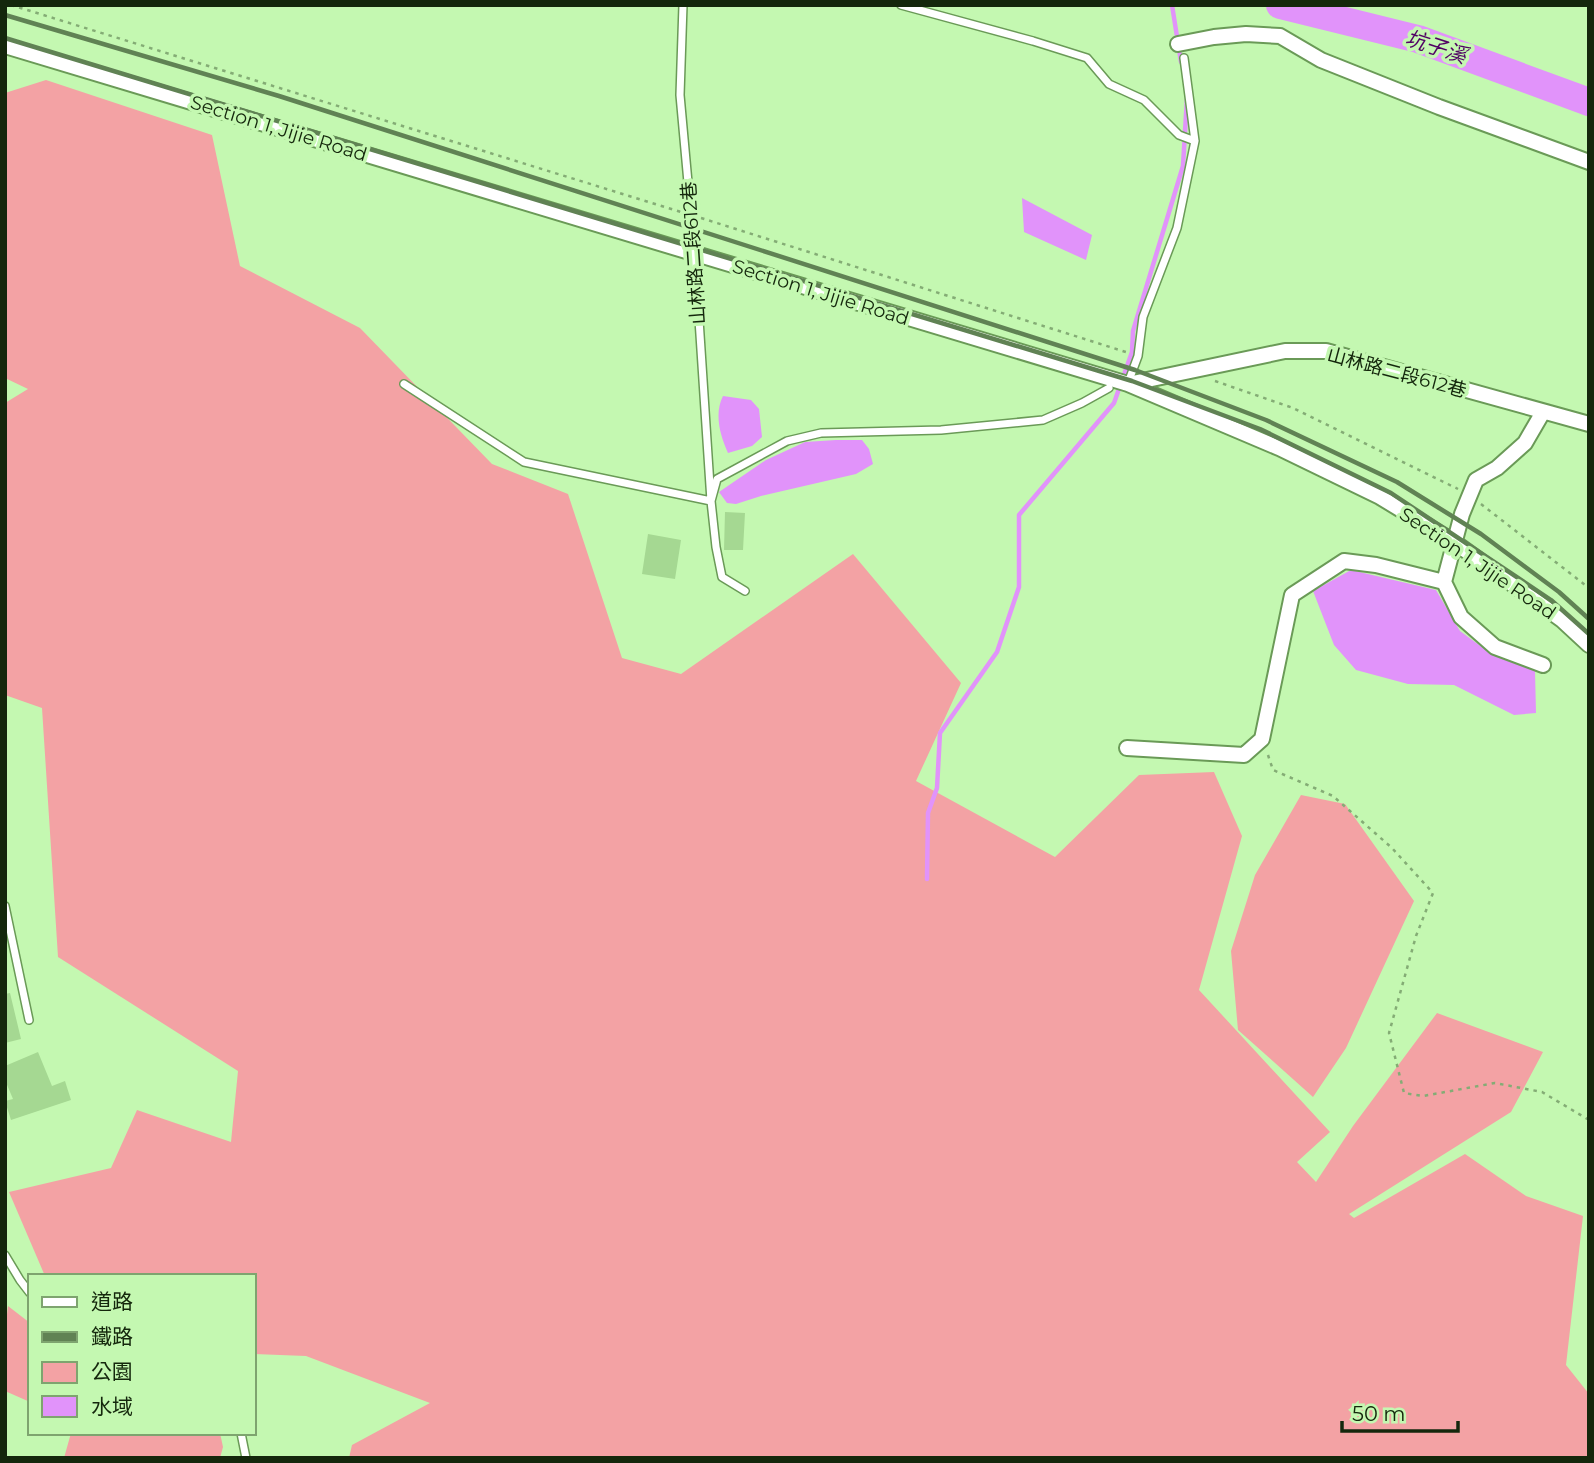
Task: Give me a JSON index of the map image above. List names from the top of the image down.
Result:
{
  "streets": {
    "street": ["Section 1, Jijie Road", "山林路二段612巷"]
  },
  "crossings": [
    ["Section 1, Jijie Road", "山林路二段612巷"]
  ],
  "water": ["坑子溪"],
  "legend": [
    "道路",
    "鐵路",
    "公園",
    "水域"
  ],
  "scale_bar": "50 m"
}
